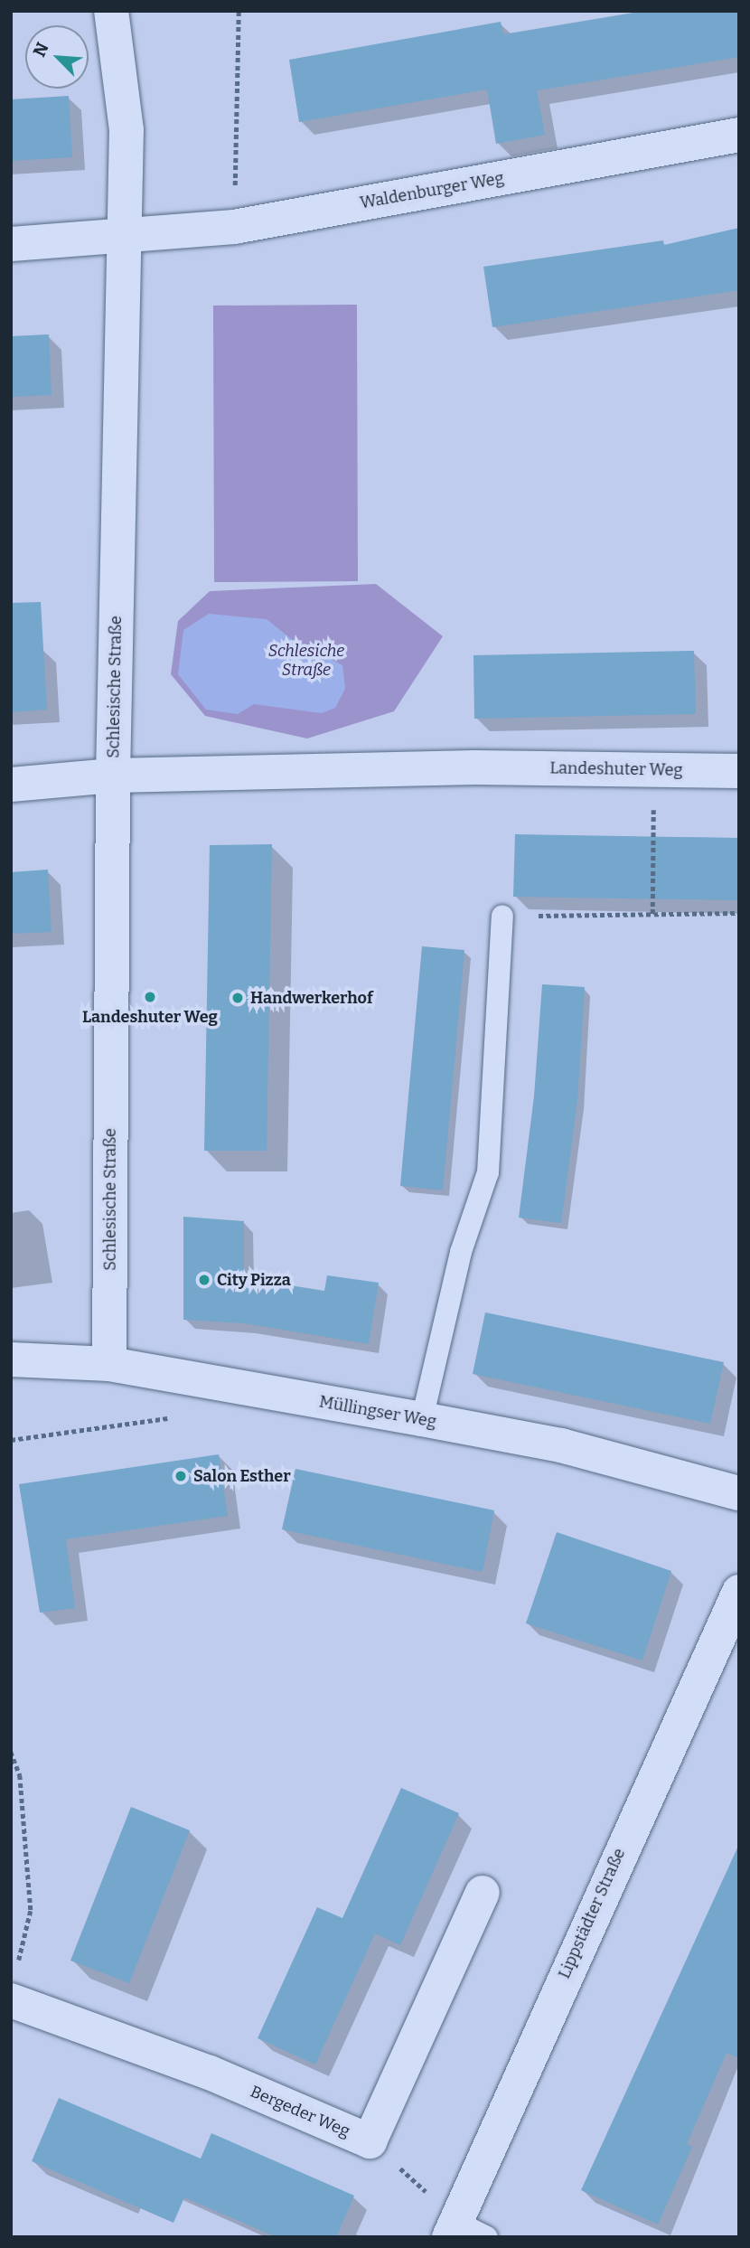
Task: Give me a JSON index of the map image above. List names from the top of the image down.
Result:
{
  "streets": {
    "street": [
      "Waldenburger Weg",
      "Schlesische Straße",
      "Landeshuter Weg",
      "Müllingser Weg",
      "Lippstädter Straße",
      "Bergeder Weg"
    ]
  },
  "crossings": [
    ["Waldenburger Weg", "Schlesische Straße"],
    ["Schlesische Straße", "Landeshuter Weg"],
    ["Schlesische Straße", "Müllingser Weg"]
  ],
  "parks": ["Schlesiche Straße"],
  "places": [
    "Landeshuter Weg",
    "Handwerkerhof",
    "City Pizza",
    "Salon Esther"
  ],
  "north": "top left"
}
